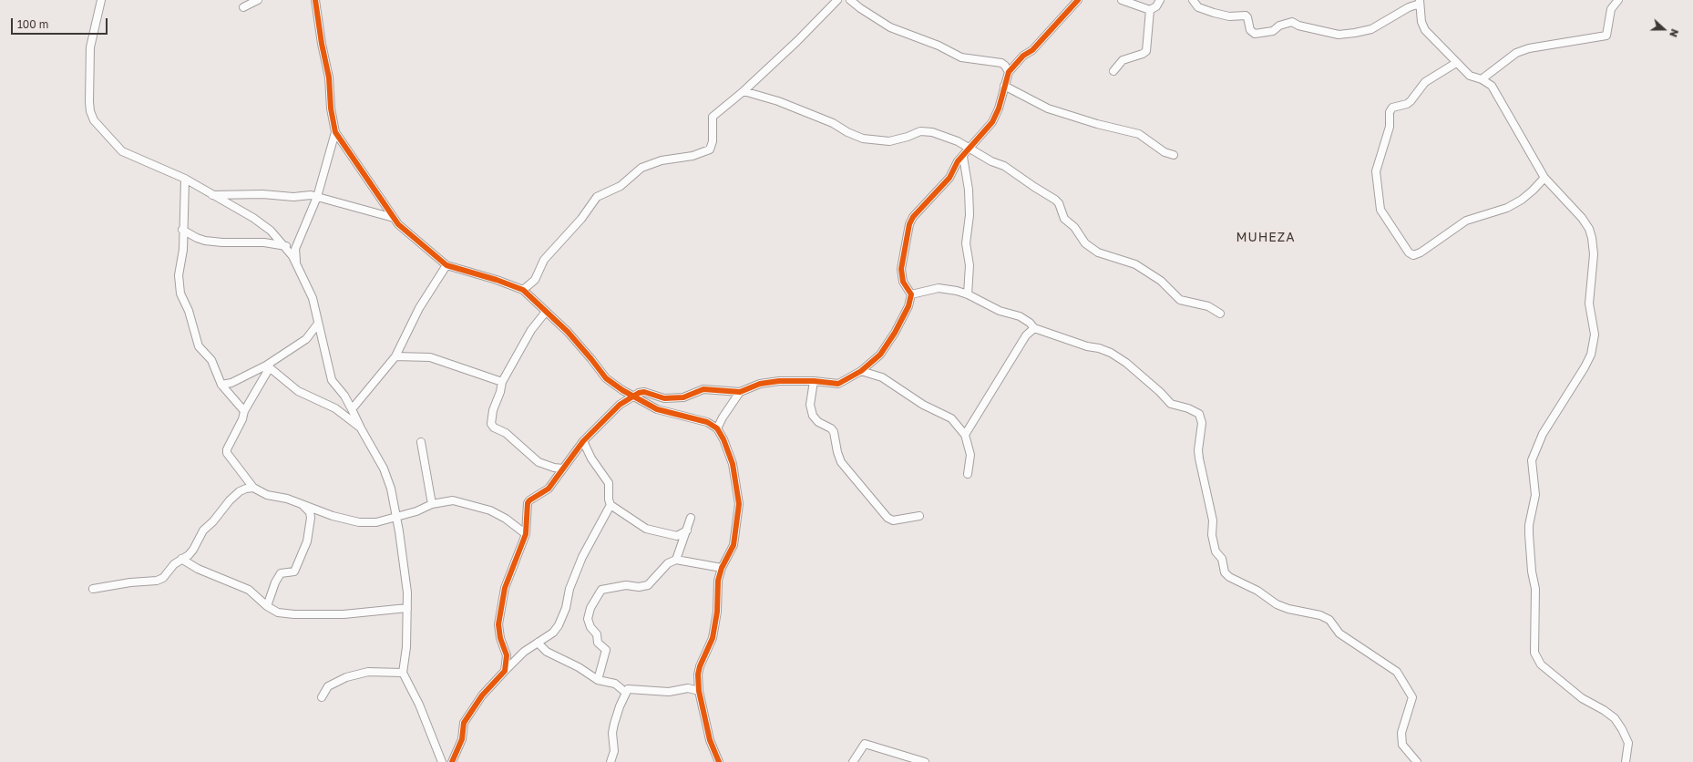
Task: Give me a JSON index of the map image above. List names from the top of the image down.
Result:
{
  "districts": ["MUHEZA"],
  "scale_bar": "100 m",
  "north": "right"
}
